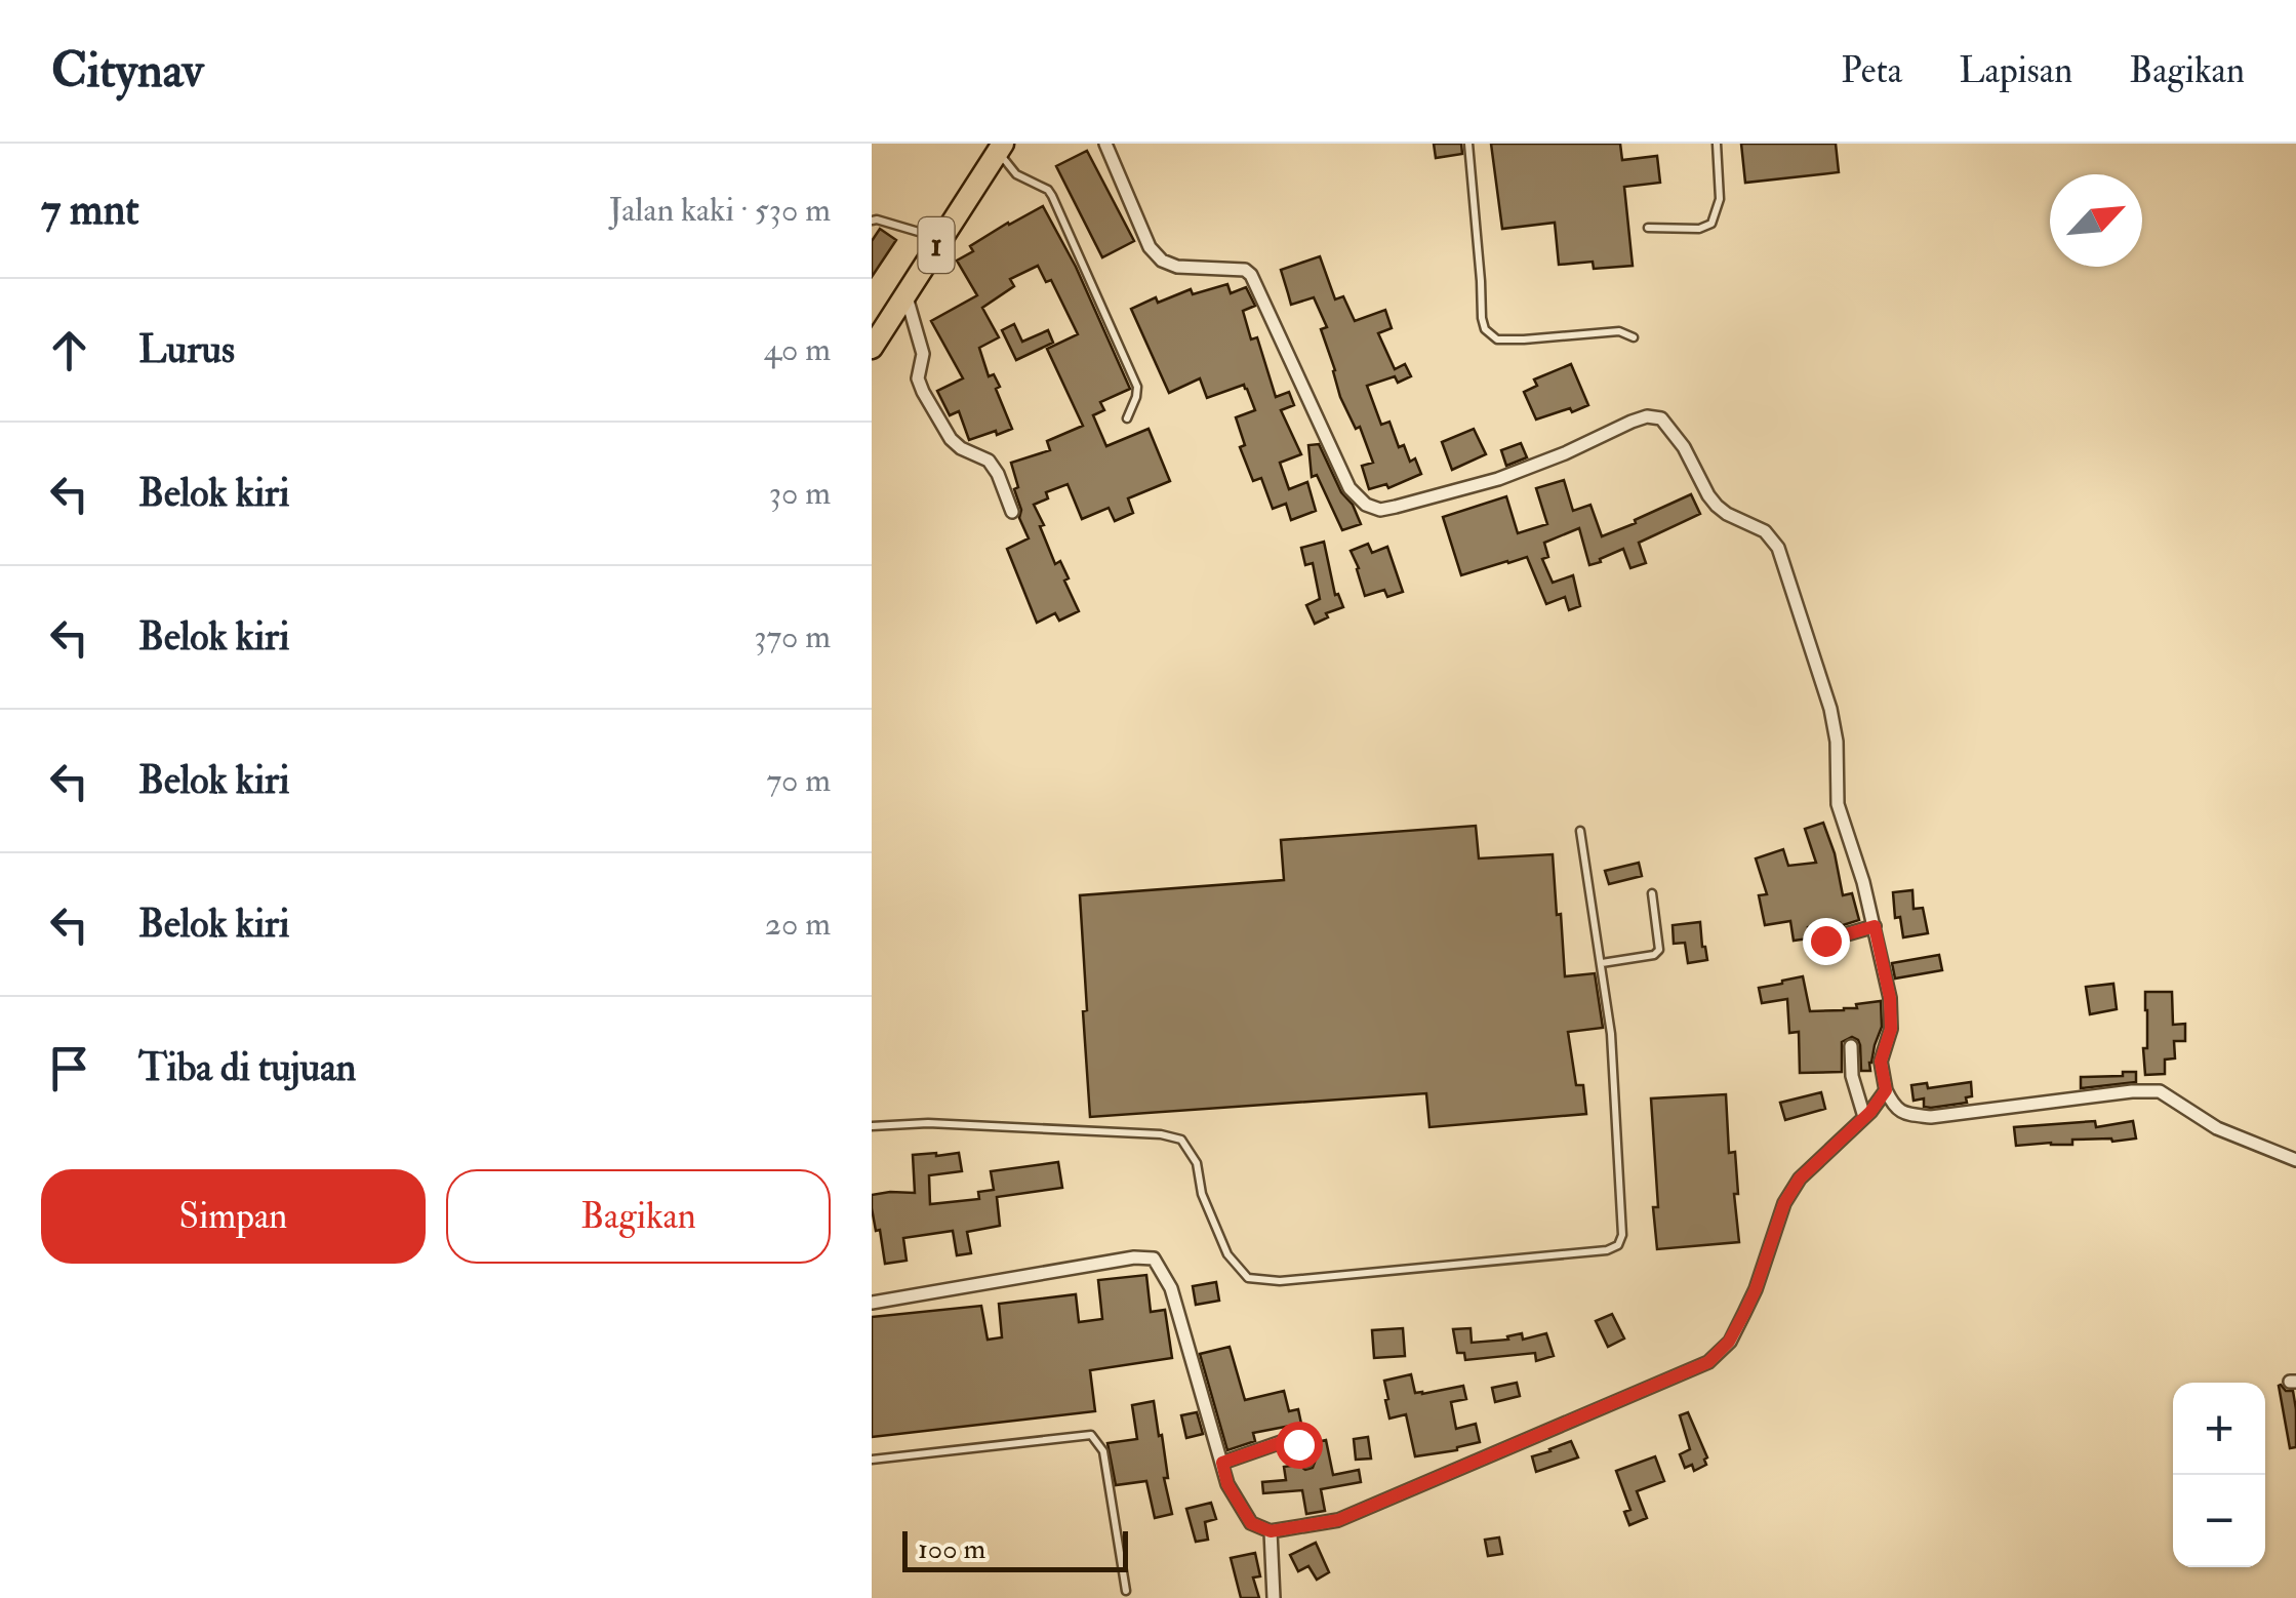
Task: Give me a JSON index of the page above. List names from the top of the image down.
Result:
{
  "streets": {
    "highway": ["1"]
  },
  "scale_bar": "100 m",
  "north": "top right",
  "page": {
    "header": "Citynav",
    "nav": ["Peta", "Lapisan", "Bagikan"],
    "heading": ["7 mnt", "Jalan kaki · 530 m"],
    "list": [
      ["Lurus", "40 m"],
      ["Belok kiri", "30 m"],
      ["Belok kiri", "370 m"],
      ["Belok kiri", "70 m"],
      ["Belok kiri", "20 m"],
      "Tiba di tujuan"
    ],
    "buttons": ["Simpan", "Bagikan"],
    "map_buttons": ["+", "−"],
    "scale": "100 m"
  }
}
